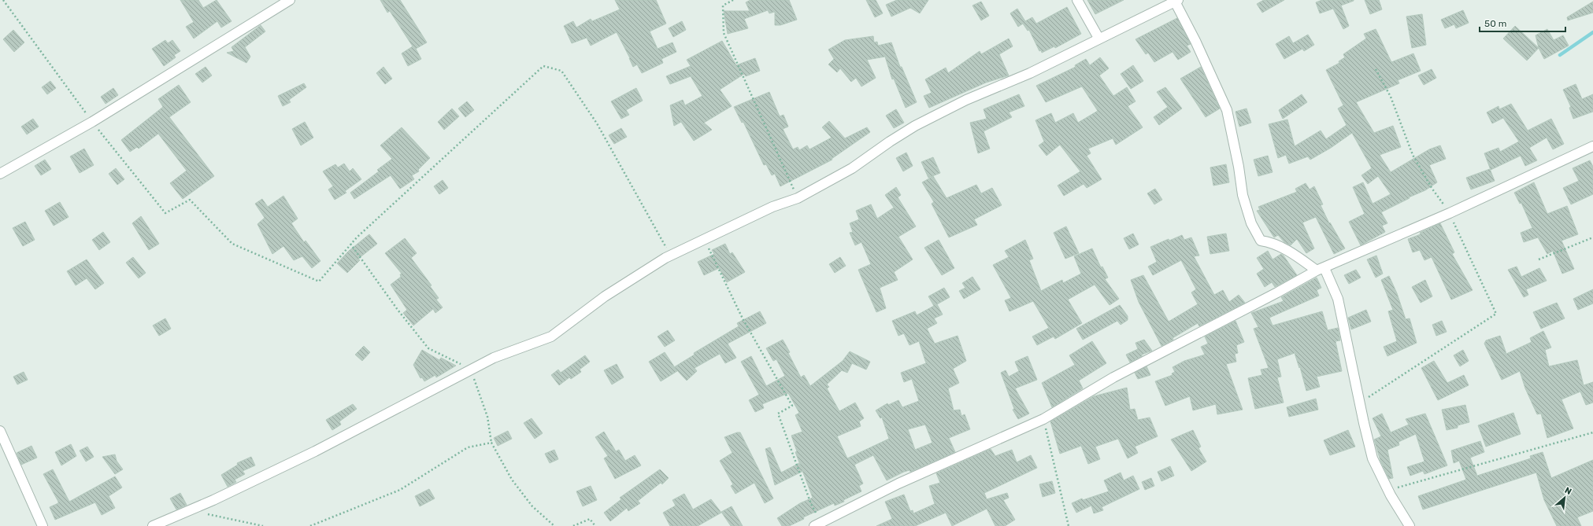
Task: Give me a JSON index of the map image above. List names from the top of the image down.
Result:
{
  "scale_bar": "50 m",
  "north": "top right"
}
